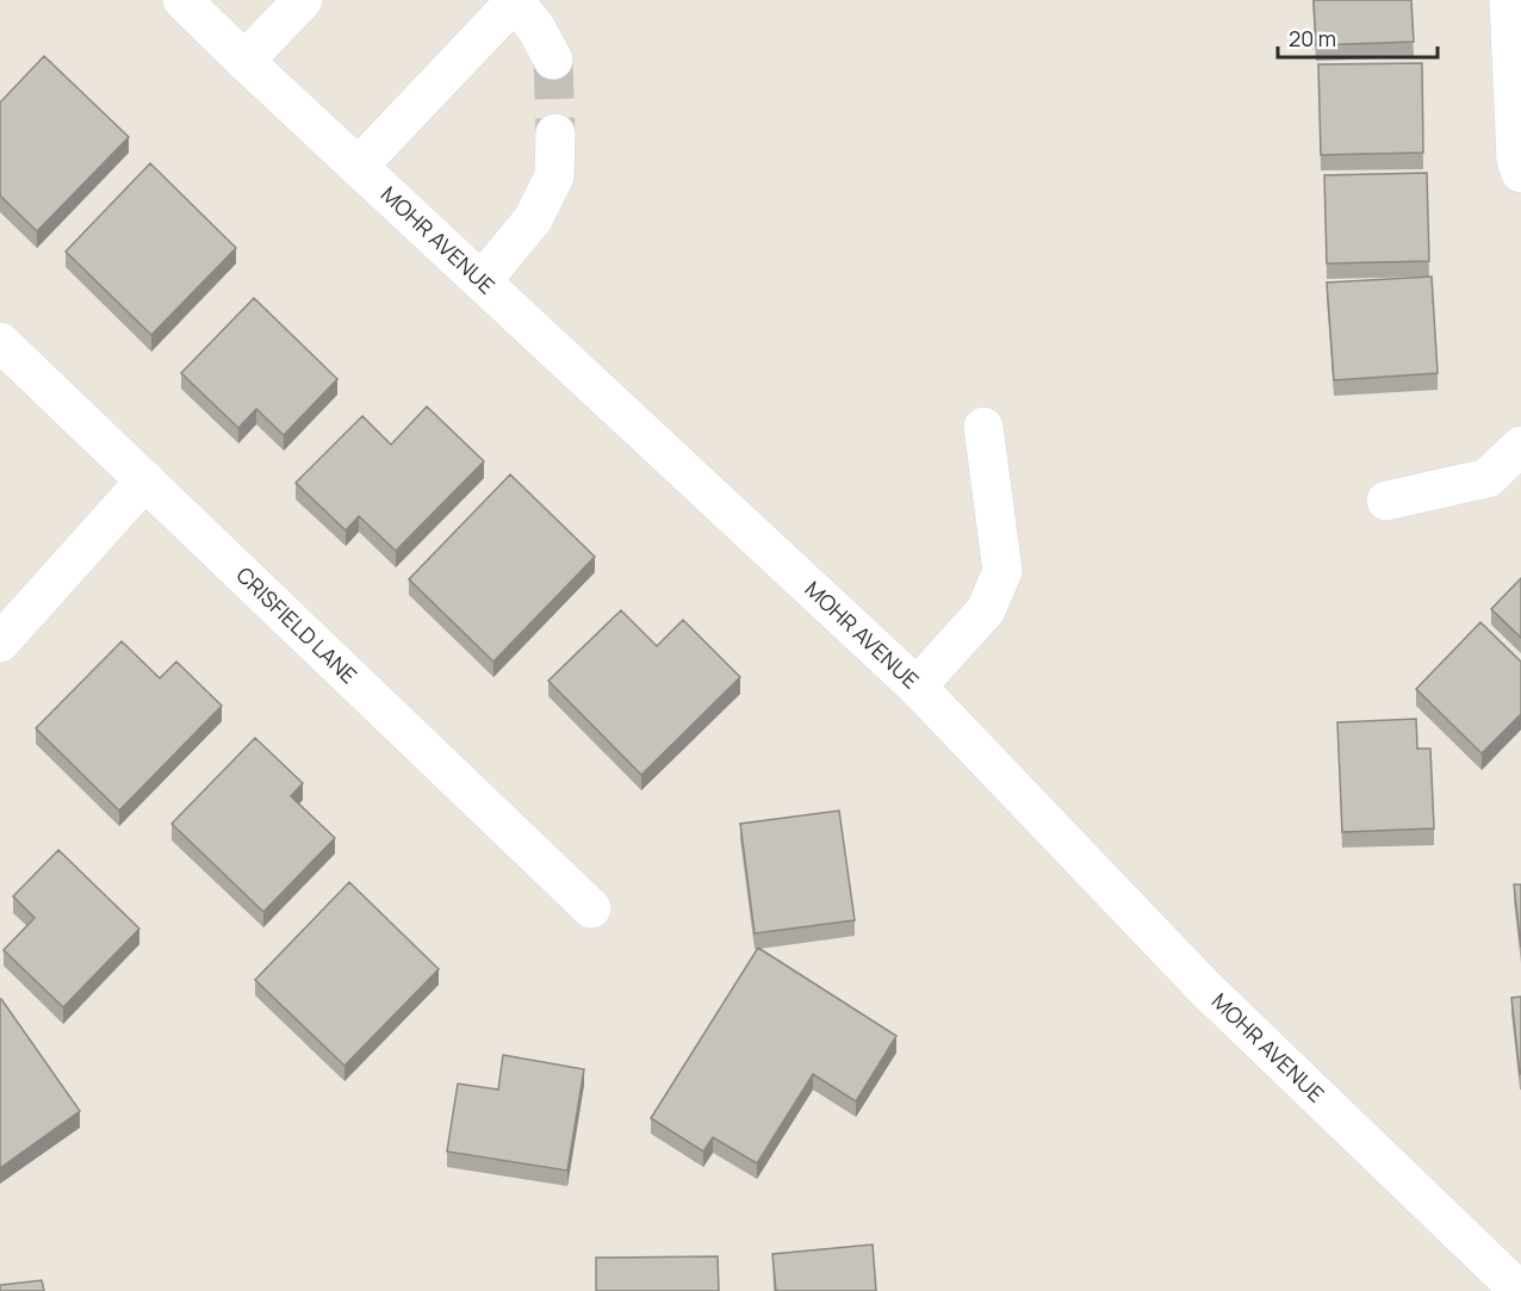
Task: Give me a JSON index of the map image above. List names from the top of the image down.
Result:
{
  "streets": {
    "street": ["MOHR AVENUE", "CRISFIELD LANE"]
  },
  "scale_bar": "20 m"
}
